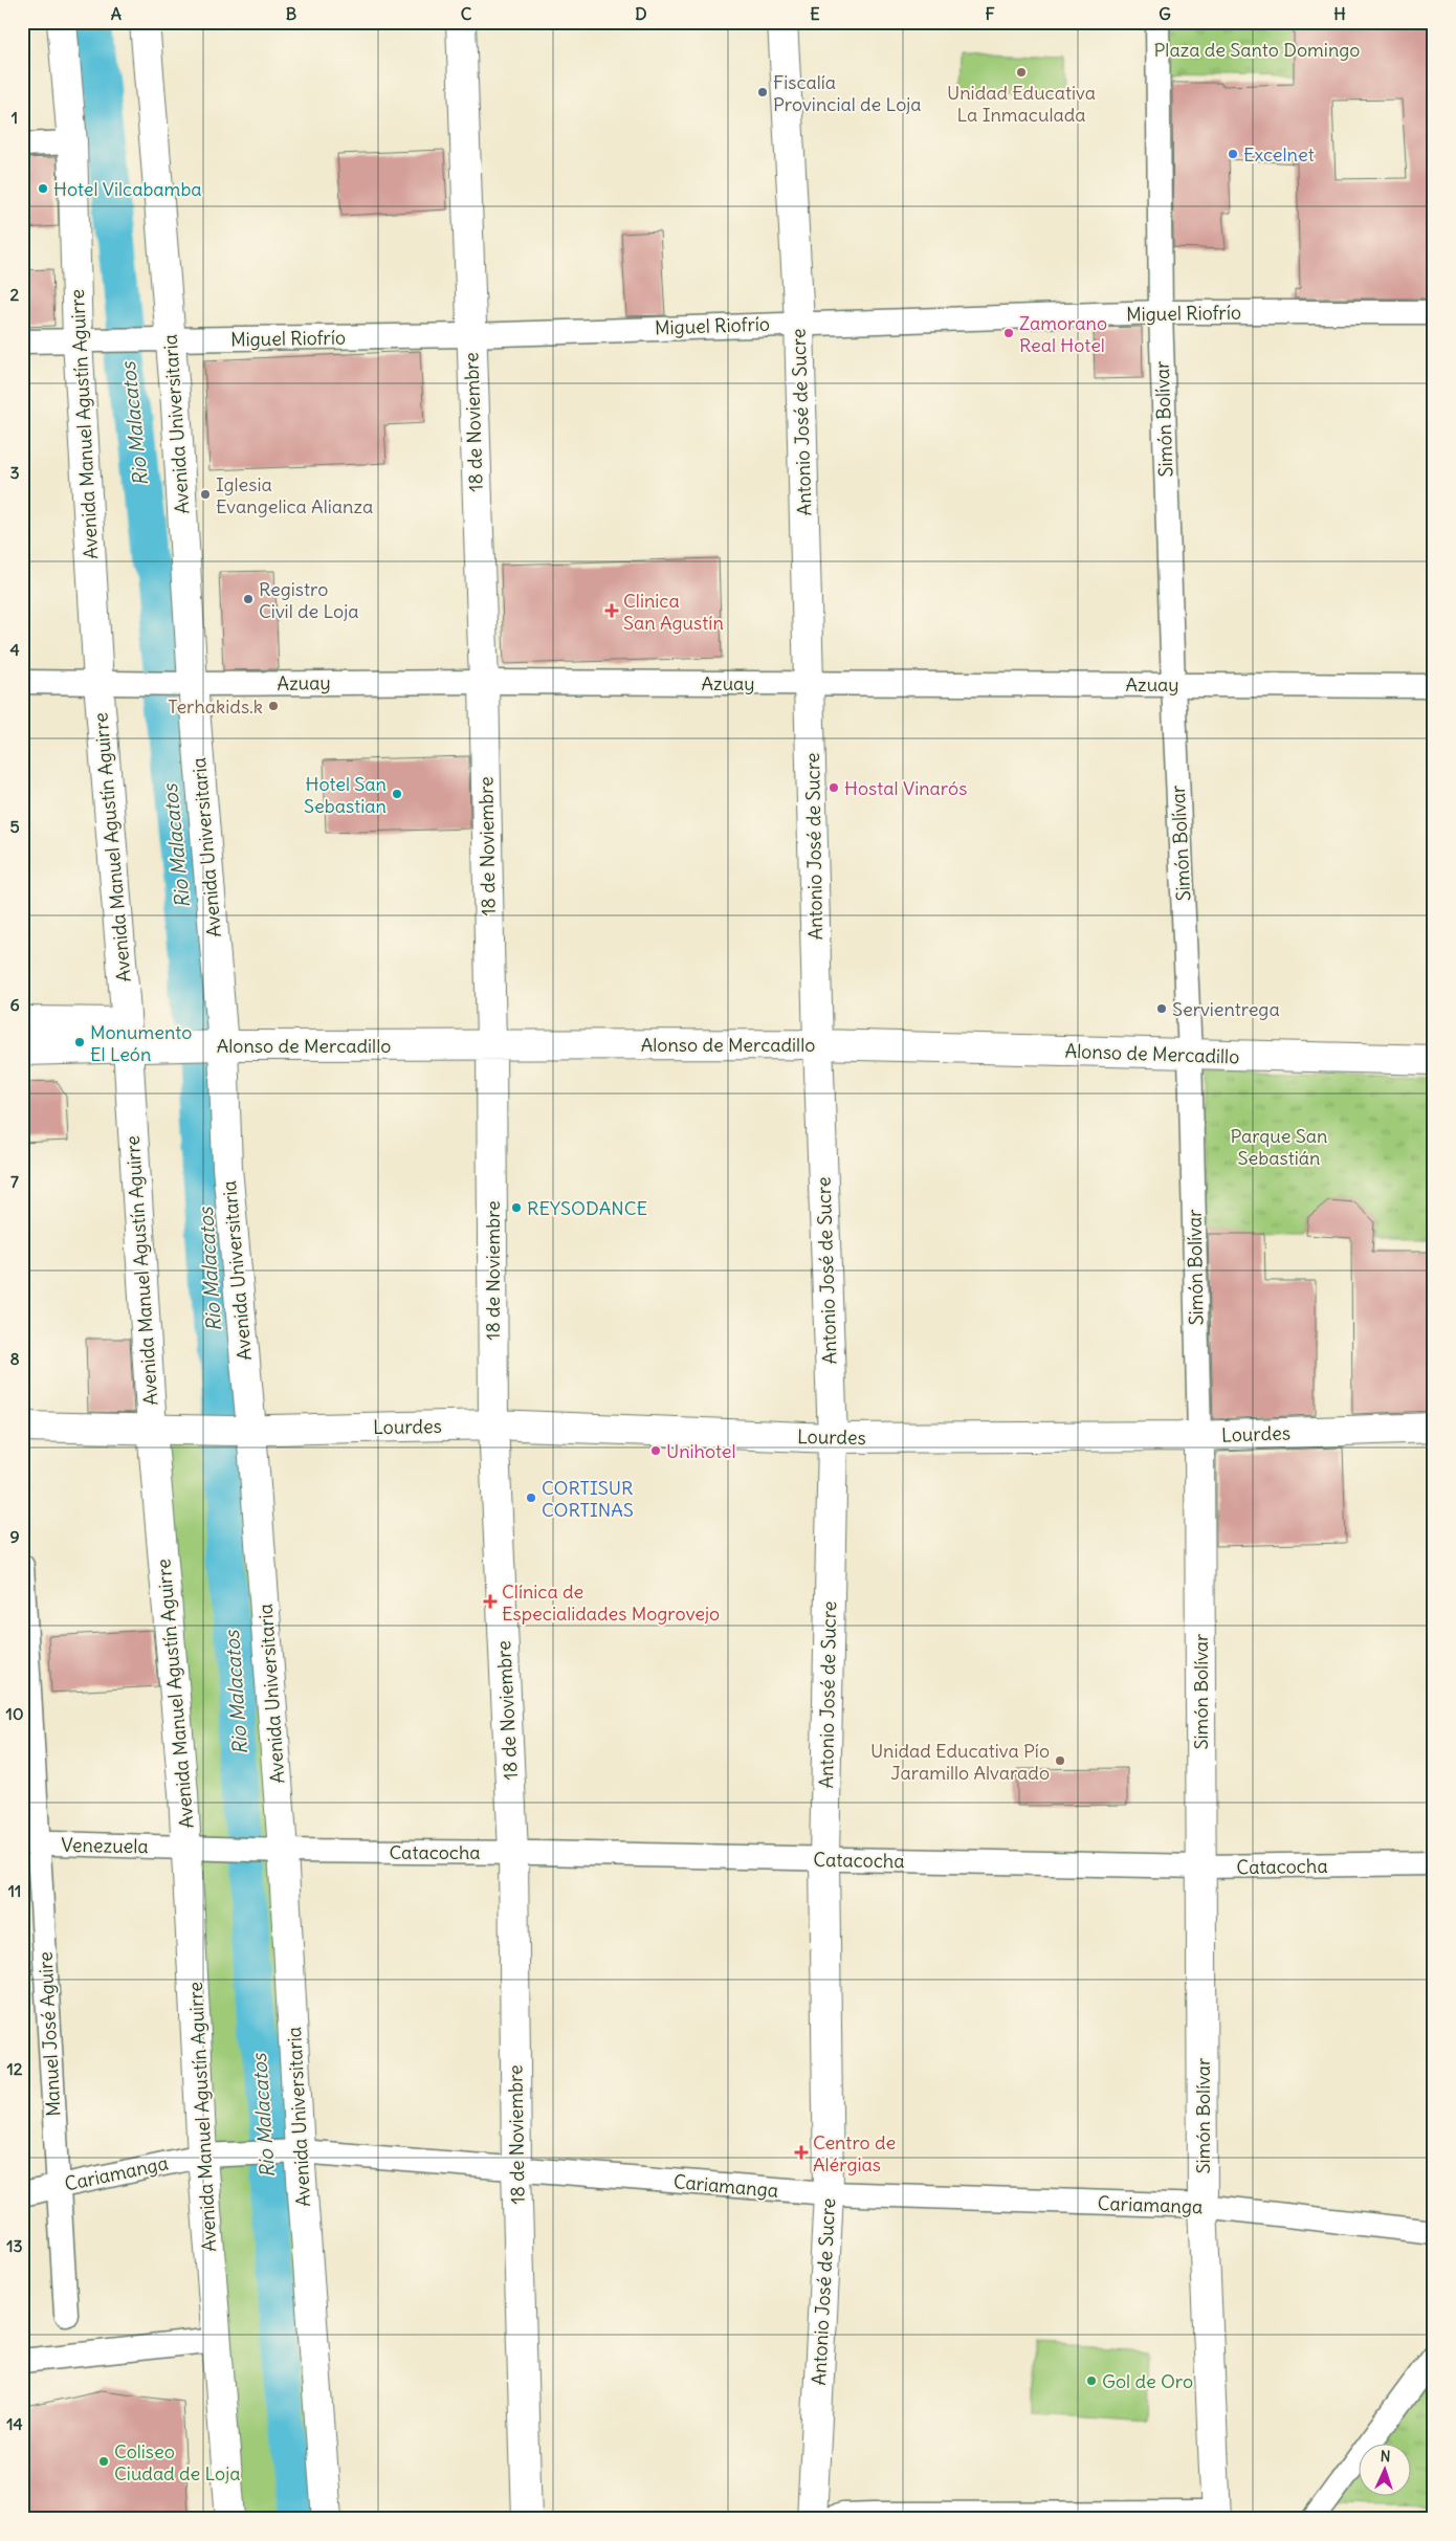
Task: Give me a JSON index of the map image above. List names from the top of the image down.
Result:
{
  "streets": {
    "street": [
      "Miguel Riofrío",
      "Simón Bolívar",
      "18 de Noviembre",
      "Antonio José de Sucre",
      "Avenida Manuel Agustín Aguirre",
      "Avenida Universitaria",
      "Azuay",
      "Alonso de Mercadillo",
      "Lourdes",
      "Venezuela",
      "Catacocha",
      "Manuel José Aguire",
      "Cariamanga"
    ]
  },
  "crossings": [
    ["Miguel Riofrío", "Simón Bolívar"],
    ["Miguel Riofrío", "18 de Noviembre"],
    ["Miguel Riofrío", "Antonio José de Sucre"],
    ["Miguel Riofrío", "Avenida Manuel Agustín Aguirre"],
    ["Miguel Riofrío", "Avenida Universitaria"],
    ["Simón Bolívar", "Azuay"],
    ["Simón Bolívar", "Alonso de Mercadillo"],
    ["Simón Bolívar", "Lourdes"],
    ["Simón Bolívar", "Catacocha"],
    ["Simón Bolívar", "Cariamanga"],
    ["18 de Noviembre", "Azuay"],
    ["18 de Noviembre", "Alonso de Mercadillo"],
    ["18 de Noviembre", "Lourdes"],
    ["18 de Noviembre", "Catacocha"],
    ["18 de Noviembre", "Cariamanga"],
    ["Antonio José de Sucre", "Azuay"],
    ["Antonio José de Sucre", "Alonso de Mercadillo"],
    ["Antonio José de Sucre", "Lourdes"],
    ["Antonio José de Sucre", "Catacocha"],
    ["Antonio José de Sucre", "Cariamanga"],
    ["Avenida Manuel Agustín Aguirre", "Azuay"],
    ["Avenida Manuel Agustín Aguirre", "Alonso de Mercadillo"],
    ["Avenida Manuel Agustín Aguirre", "Lourdes"],
    ["Avenida Manuel Agustín Aguirre", "Venezuela"],
    ["Avenida Manuel Agustín Aguirre", "Cariamanga"],
    ["Avenida Universitaria", "Azuay"],
    ["Avenida Universitaria", "Alonso de Mercadillo"],
    ["Avenida Universitaria", "Lourdes"],
    ["Avenida Universitaria", "Venezuela"],
    ["Avenida Universitaria", "Catacocha"],
    ["Avenida Universitaria", "Cariamanga"],
    ["Venezuela", "Catacocha"],
    ["Venezuela", "Manuel José Aguire"],
    ["Manuel José Aguire", "Cariamanga"]
  ],
  "water": ["Rio Malacatos"],
  "parks": ["Plaza de Santo Domingo", "Parque San Sebastián"],
  "places": {
    "other": [
      "Unidad Educativa La Inmaculada",
      "Fiscalía Provincial de Loja",
      "Excelnet",
      "Hotel Vilcabamba",
      "Zamorano Real Hotel",
      "Iglesia Evangelica Alianza",
      "Registro Civil de Loja",
      "Terhakids.k",
      "Hostal Vinarós",
      "Hotel San Sebastian",
      "Servientrega",
      "Monumento El León",
      "REYSODANCE",
      "Unihotel",
      "CORTISUR CORTINAS",
      "Unidad Educativa Pío Jaramillo Alvarado",
      "Gol de Oro",
      "Coliseo Ciudad de Loja"
    ],
    "health": ["Clinica San Agustín", "Clínica de Especialidades Mogrovejo", "Centro de Alérgias"]
  },
  "north": "top",
  "grid": {
    "columns": [
      "A",
      "B",
      "C",
      "D",
      "E",
      "F",
      "G",
      "H"
    ],
    "rows": [
      "1",
      "2",
      "3",
      "4",
      "5",
      "6",
      "7",
      "8",
      "9",
      "10",
      "11",
      "12",
      "13",
      "14"
    ]
  }
}
